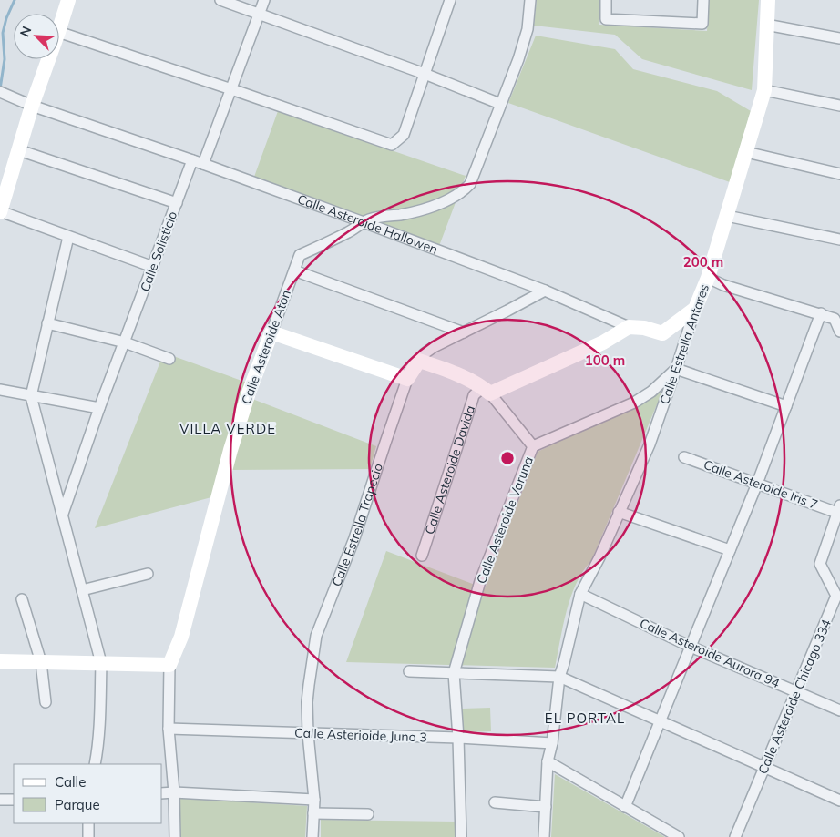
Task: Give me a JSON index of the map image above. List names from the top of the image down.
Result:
{
  "streets": {
    "street": [
      "Calle Asteroide Hallowen",
      "Calle Solisticio",
      "Calle Estrella Antares",
      "Calle Asteroide Aton",
      "Calle Asteroide Davida",
      "Calle Asteroide Iris 7",
      "Calle Asteroide Varuna",
      "Calle Estrella Trapecio",
      "Calle Asteroide Aurora 94",
      "Calle Asteroide Chicago 334",
      "Calle Asterioide Juno 3"
    ]
  },
  "crossings": [
    ["Calle Asteroide Hallowen", "Calle Solisticio"],
    ["Calle Asteroide Hallowen", "Calle Estrella Antares"],
    ["Calle Asteroide Hallowen", "Calle Asteroide Aton"],
    ["Calle Asteroide Hallowen", "Calle Estrella Trapecio"],
    ["Calle Estrella Antares", "Calle Asteroide Varuna"],
    ["Calle Estrella Antares", "Calle Asteroide Aurora 94"],
    ["Calle Estrella Antares", "Calle Asterioide Juno 3"],
    ["Calle Asteroide Iris 7", "Calle Asteroide Chicago 334"],
    ["Calle Estrella Trapecio", "Calle Asterioide Juno 3"],
    ["Calle Asteroide Aurora 94", "Calle Asteroide Chicago 334"]
  ],
  "districts": ["VILLA VERDE", "EL PORTAL"],
  "legend": ["Calle", "Parque"],
  "north": "top left",
  "rings": ["200 m", "100 m"]
}
